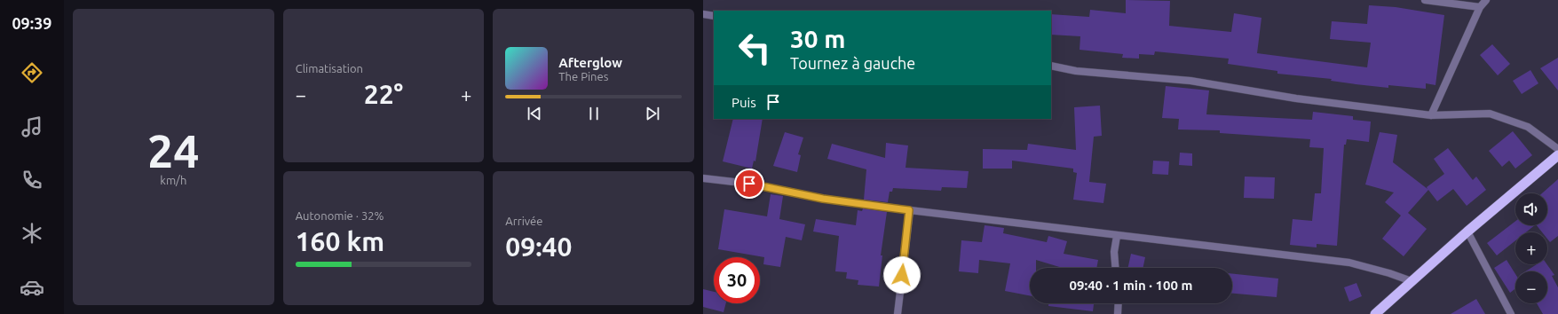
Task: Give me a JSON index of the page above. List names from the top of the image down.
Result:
{
  "page": {
    "tabs": "09:39",
    "tile": [
      ["24", "km/h"],
      "Climatisation",
      ["Autonomie · 32%", "160 km"],
      ["Arrivée", "09:40"]
    ],
    "turn": ["30 m", "Tournez à gauche"],
    "song": ["Afterglow", "The Pines"],
    "heat": ["−", "22°", "+"],
    "then": "Puis",
    "map_buttons": ["+", "−"],
    "limit": "30",
    "trip": "09:40 · 1 min · 100 m"
  }
}
